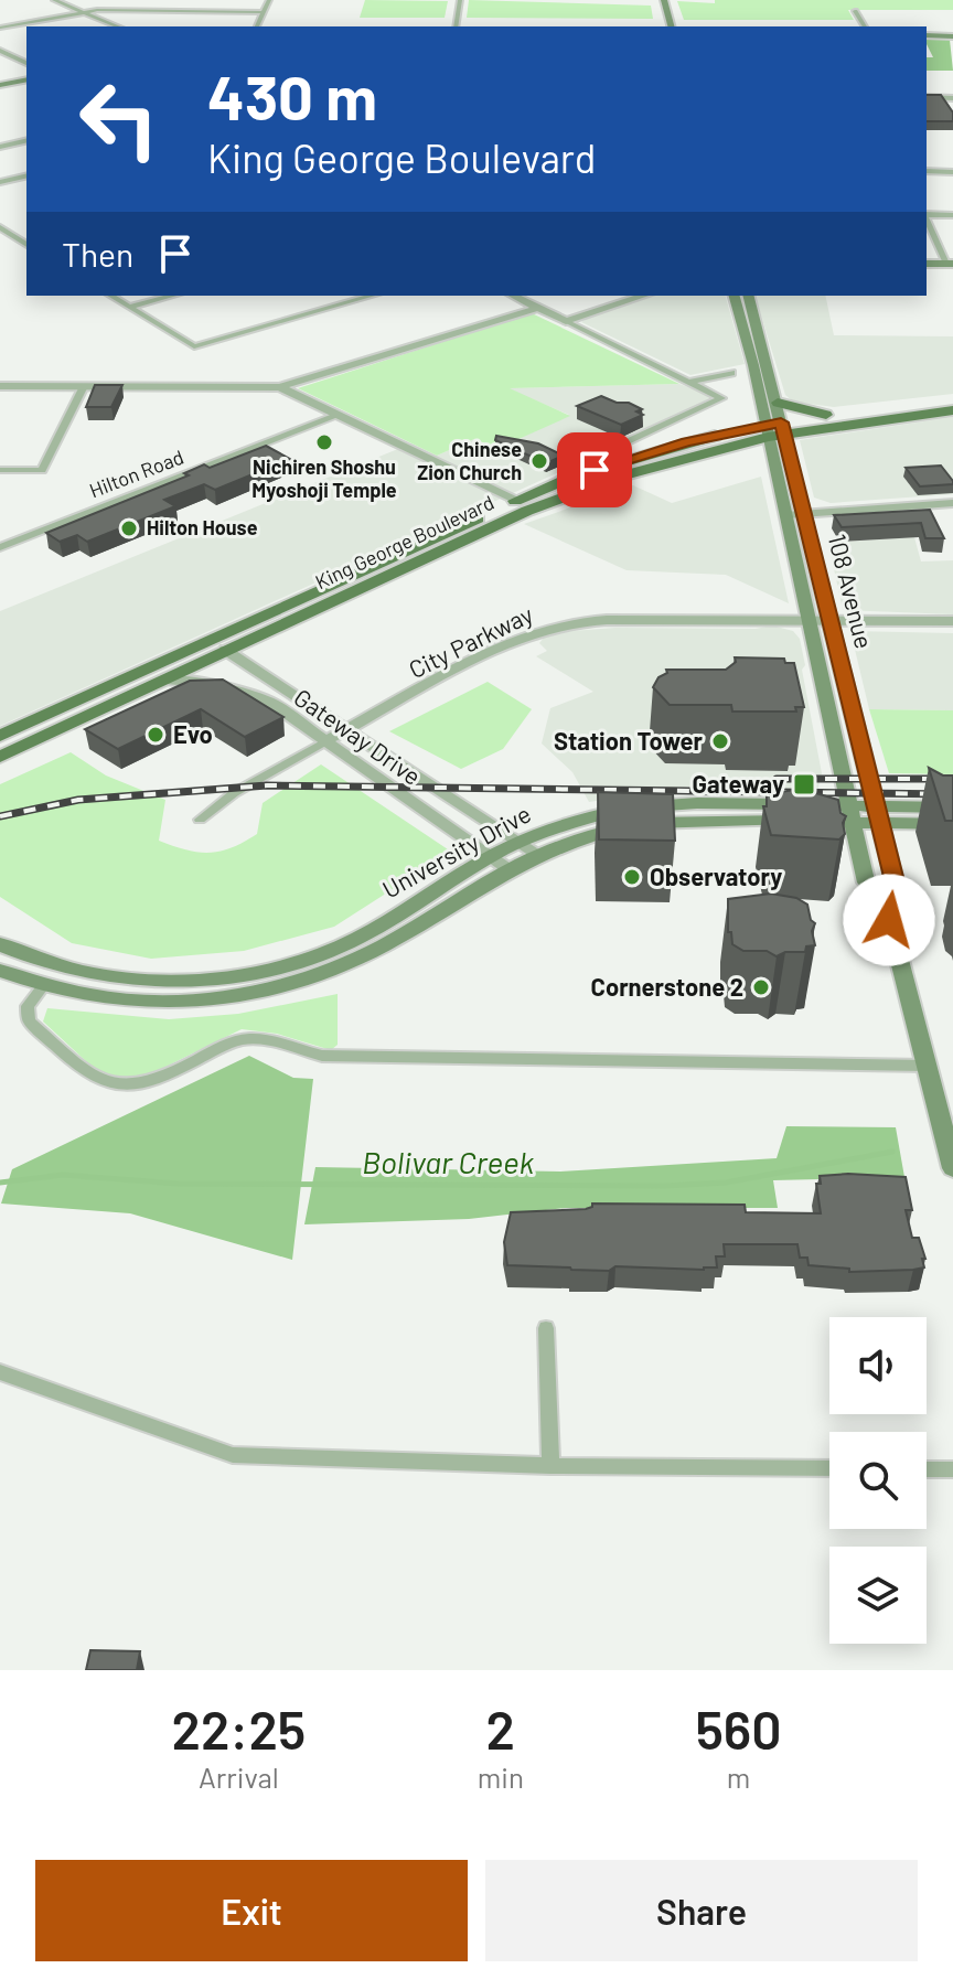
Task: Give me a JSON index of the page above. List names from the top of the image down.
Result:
{
  "streets": {
    "main road": ["King George Boulevard", "108 Avenue", "University Drive"],
    "street": ["Hilton Road", "City Parkway", "Gateway Drive"]
  },
  "crossings": [
    ["King George Boulevard", "108 Avenue"],
    ["King George Boulevard", "Gateway Drive"],
    ["108 Avenue", "City Parkway"],
    ["108 Avenue", "University Drive"],
    ["City Parkway", "Gateway Drive"],
    ["Gateway Drive", "University Drive"]
  ],
  "water": ["Bolivar Creek"],
  "places": {
    "other": [
      "Nichiren Shoshu Myoshoji Temple",
      "Chinese Zion Church",
      "Hilton House",
      "Evo",
      "Station Tower",
      "Observatory",
      "Cornerstone 2"
    ],
    "transit": ["Gateway"]
  },
  "page": {
    "turn": ["430 m", "King George Boulevard"],
    "then": "Then",
    "eta": [
      "22:25",
      "Arrival",
      "2",
      "min",
      "560",
      "m"
    ],
    "buttons": ["Exit", "Share"]
  }
}
